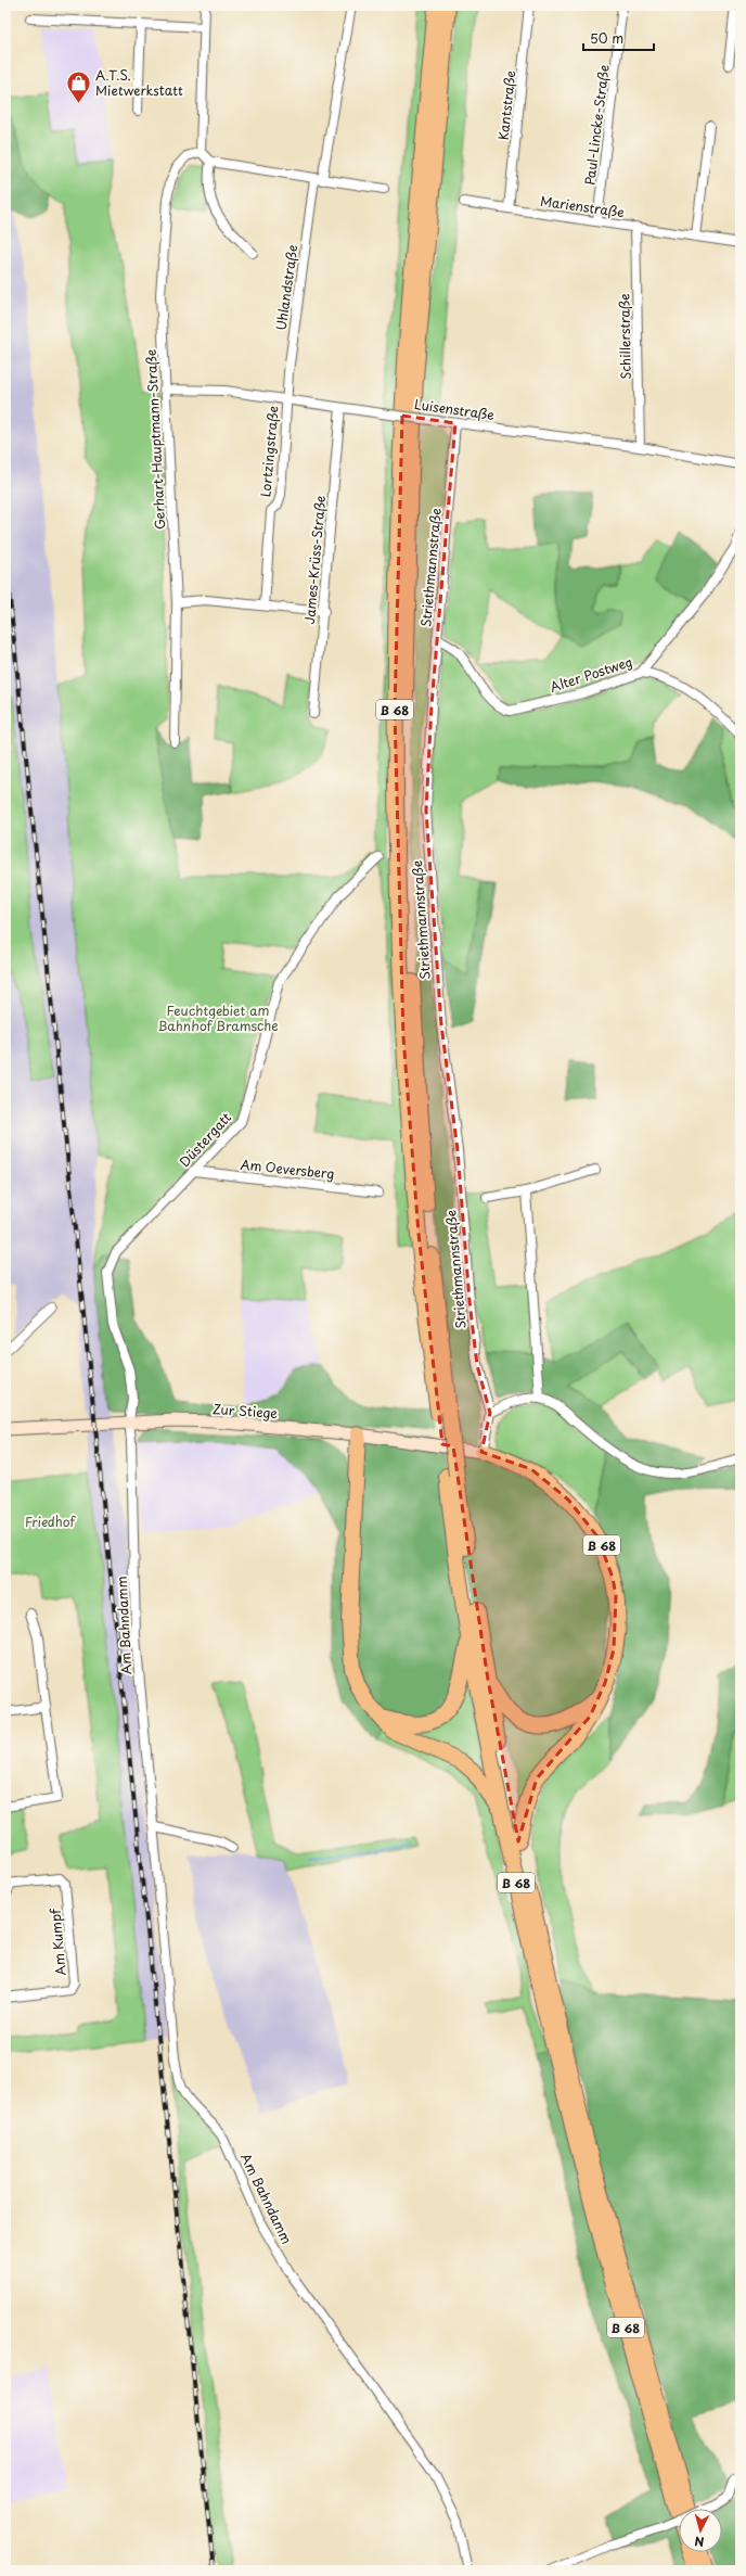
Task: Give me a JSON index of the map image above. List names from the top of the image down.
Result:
{
  "streets": {
    "highway": ["B 68"],
    "street": [
      "Kantstraße",
      "Paul-Lincke-Straße",
      "Marienstraße",
      "Uhlandstraße",
      "Schillerstraße",
      "Luisenstraße",
      "Gerhart-Hauptmann-Straße",
      "Lortzingstraße",
      "James-Krüss-Straße",
      "Striethmannstraße",
      "Alter Postweg",
      "Düstergatt",
      "Am Oeversberg",
      "Zur Stiege",
      "Am Bahndamm",
      "Am Kumpf"
    ]
  },
  "crossings": [
    ["Kantstraße", "Marienstraße"],
    ["Paul-Lincke-Straße", "Marienstraße"],
    ["Marienstraße", "Schillerstraße"],
    ["Uhlandstraße", "Luisenstraße"],
    ["Uhlandstraße", "Lortzingstraße"],
    ["Schillerstraße", "Luisenstraße"],
    ["Luisenstraße", "Gerhart-Hauptmann-Straße"],
    ["Luisenstraße", "Lortzingstraße"],
    ["Luisenstraße", "James-Krüss-Straße"],
    ["Luisenstraße", "Striethmannstraße"],
    ["Striethmannstraße", "Alter Postweg"],
    ["Striethmannstraße", "B 68"],
    ["Striethmannstraße", "Zur Stiege"],
    ["B 68", "Zur Stiege"],
    ["Düstergatt", "Am Oeversberg"],
    ["Düstergatt", "Zur Stiege"],
    ["Düstergatt", "Am Bahndamm"],
    ["Zur Stiege", "Am Bahndamm"]
  ],
  "parks": ["Feuchtgebiet am Bahnhof Bramsche", "Friedhof"],
  "places": {
    "shop": ["A.T.S. Mietwerkstatt"]
  },
  "scale_bar": "50 m",
  "north": "bottom"
}
